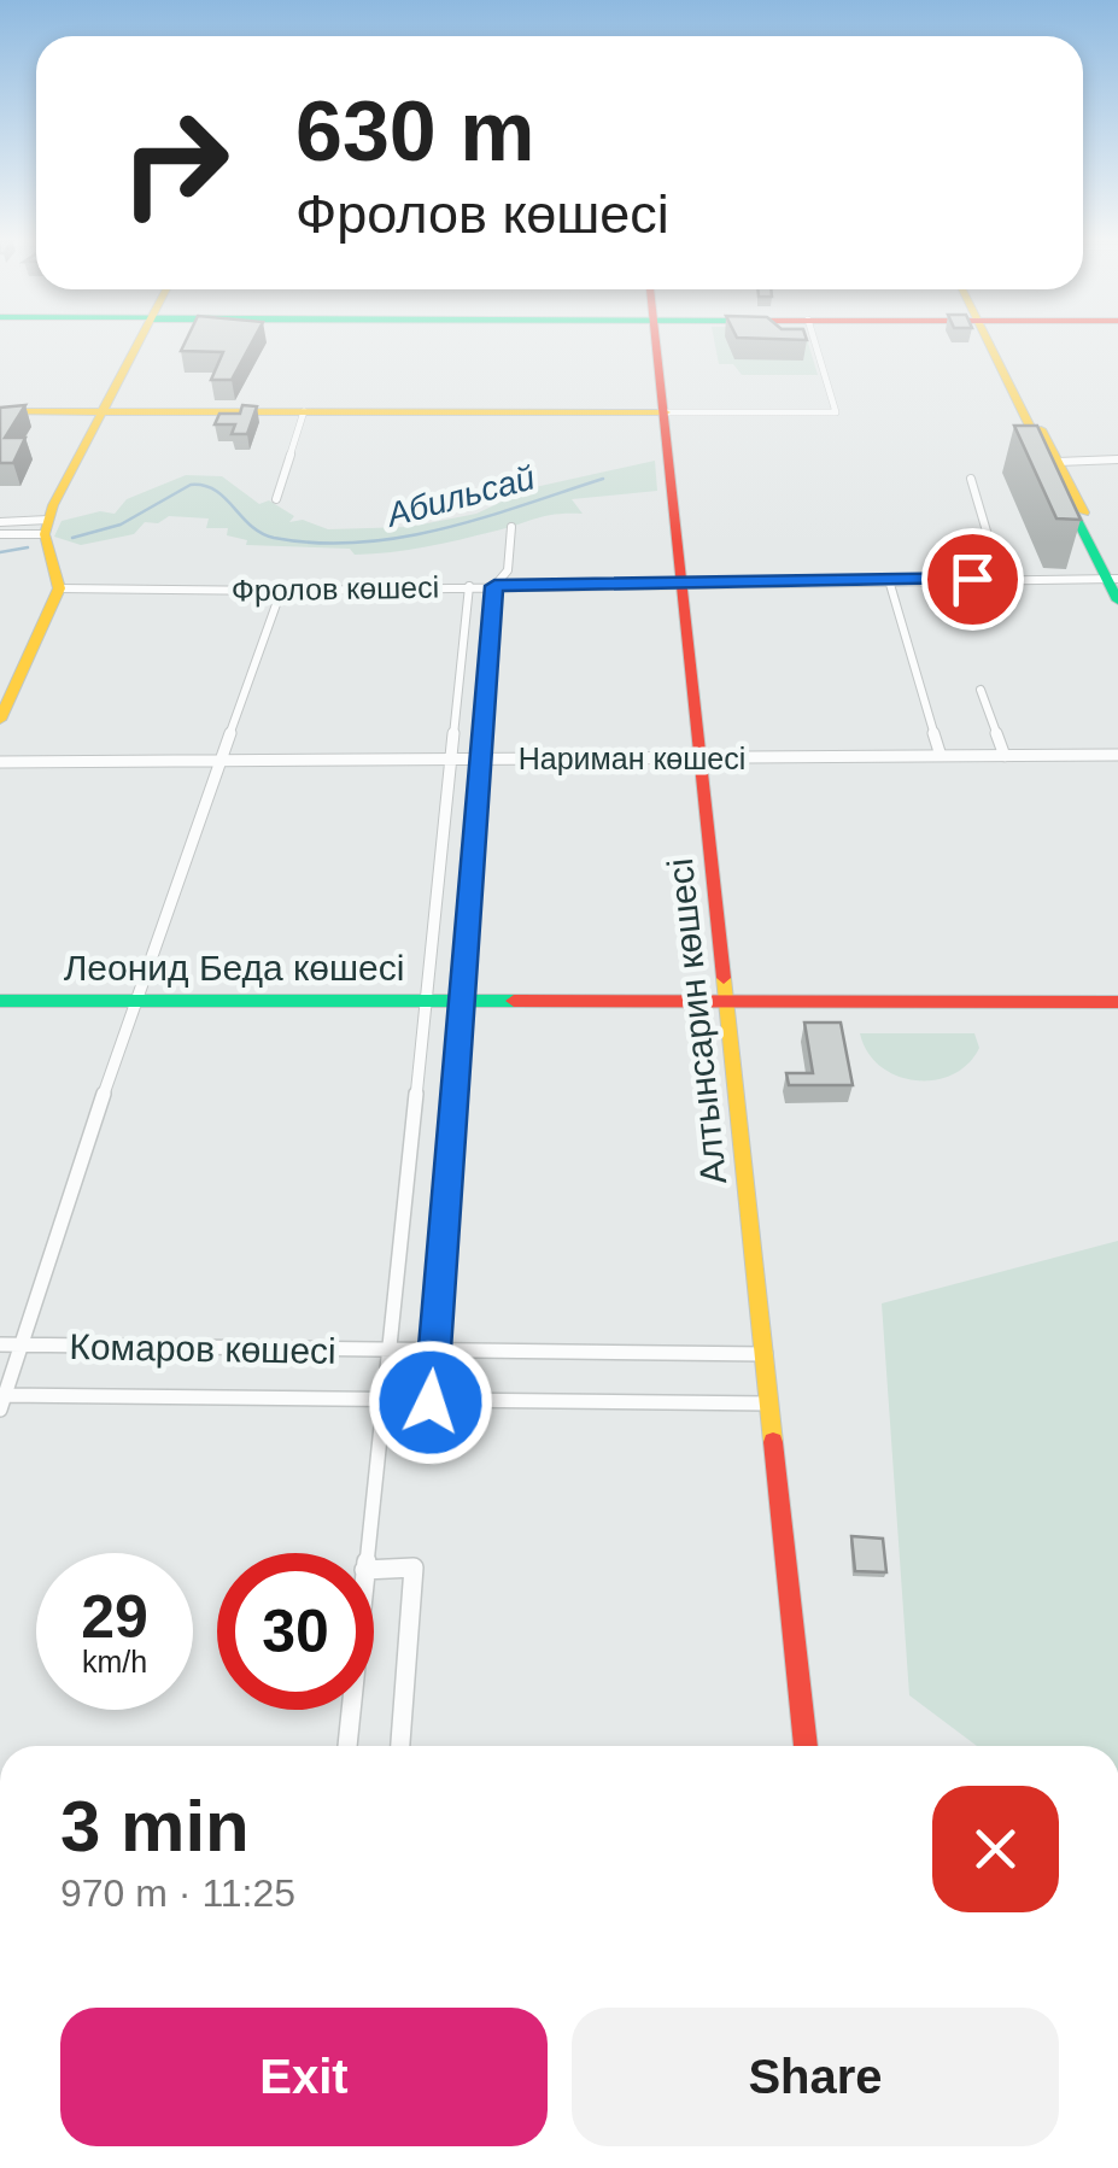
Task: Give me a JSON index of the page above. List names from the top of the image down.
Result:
{
  "streets": {
    "street": [
      "Фролов көшесі",
      "Нариман көшесі",
      "Леонид Беда көшесі",
      "Алтынсарин көшесі",
      "Комаров көшесі"
    ]
  },
  "crossings": [
    ["Фролов көшесі", "Алтынсарин көшесі"],
    ["Нариман көшесі", "Алтынсарин көшесі"],
    ["Леонид Беда көшесі", "Алтынсарин көшесі"],
    ["Алтынсарин көшесі", "Комаров көшесі"]
  ],
  "water": ["Абильсай"],
  "page": {
    "turn": ["630 m", "Фролов көшесі"],
    "speed": "29 km/h",
    "limit": "30",
    "heading": ["3 min", "970 m · 11:25"],
    "buttons": ["Exit", "Share"]
  }
}
